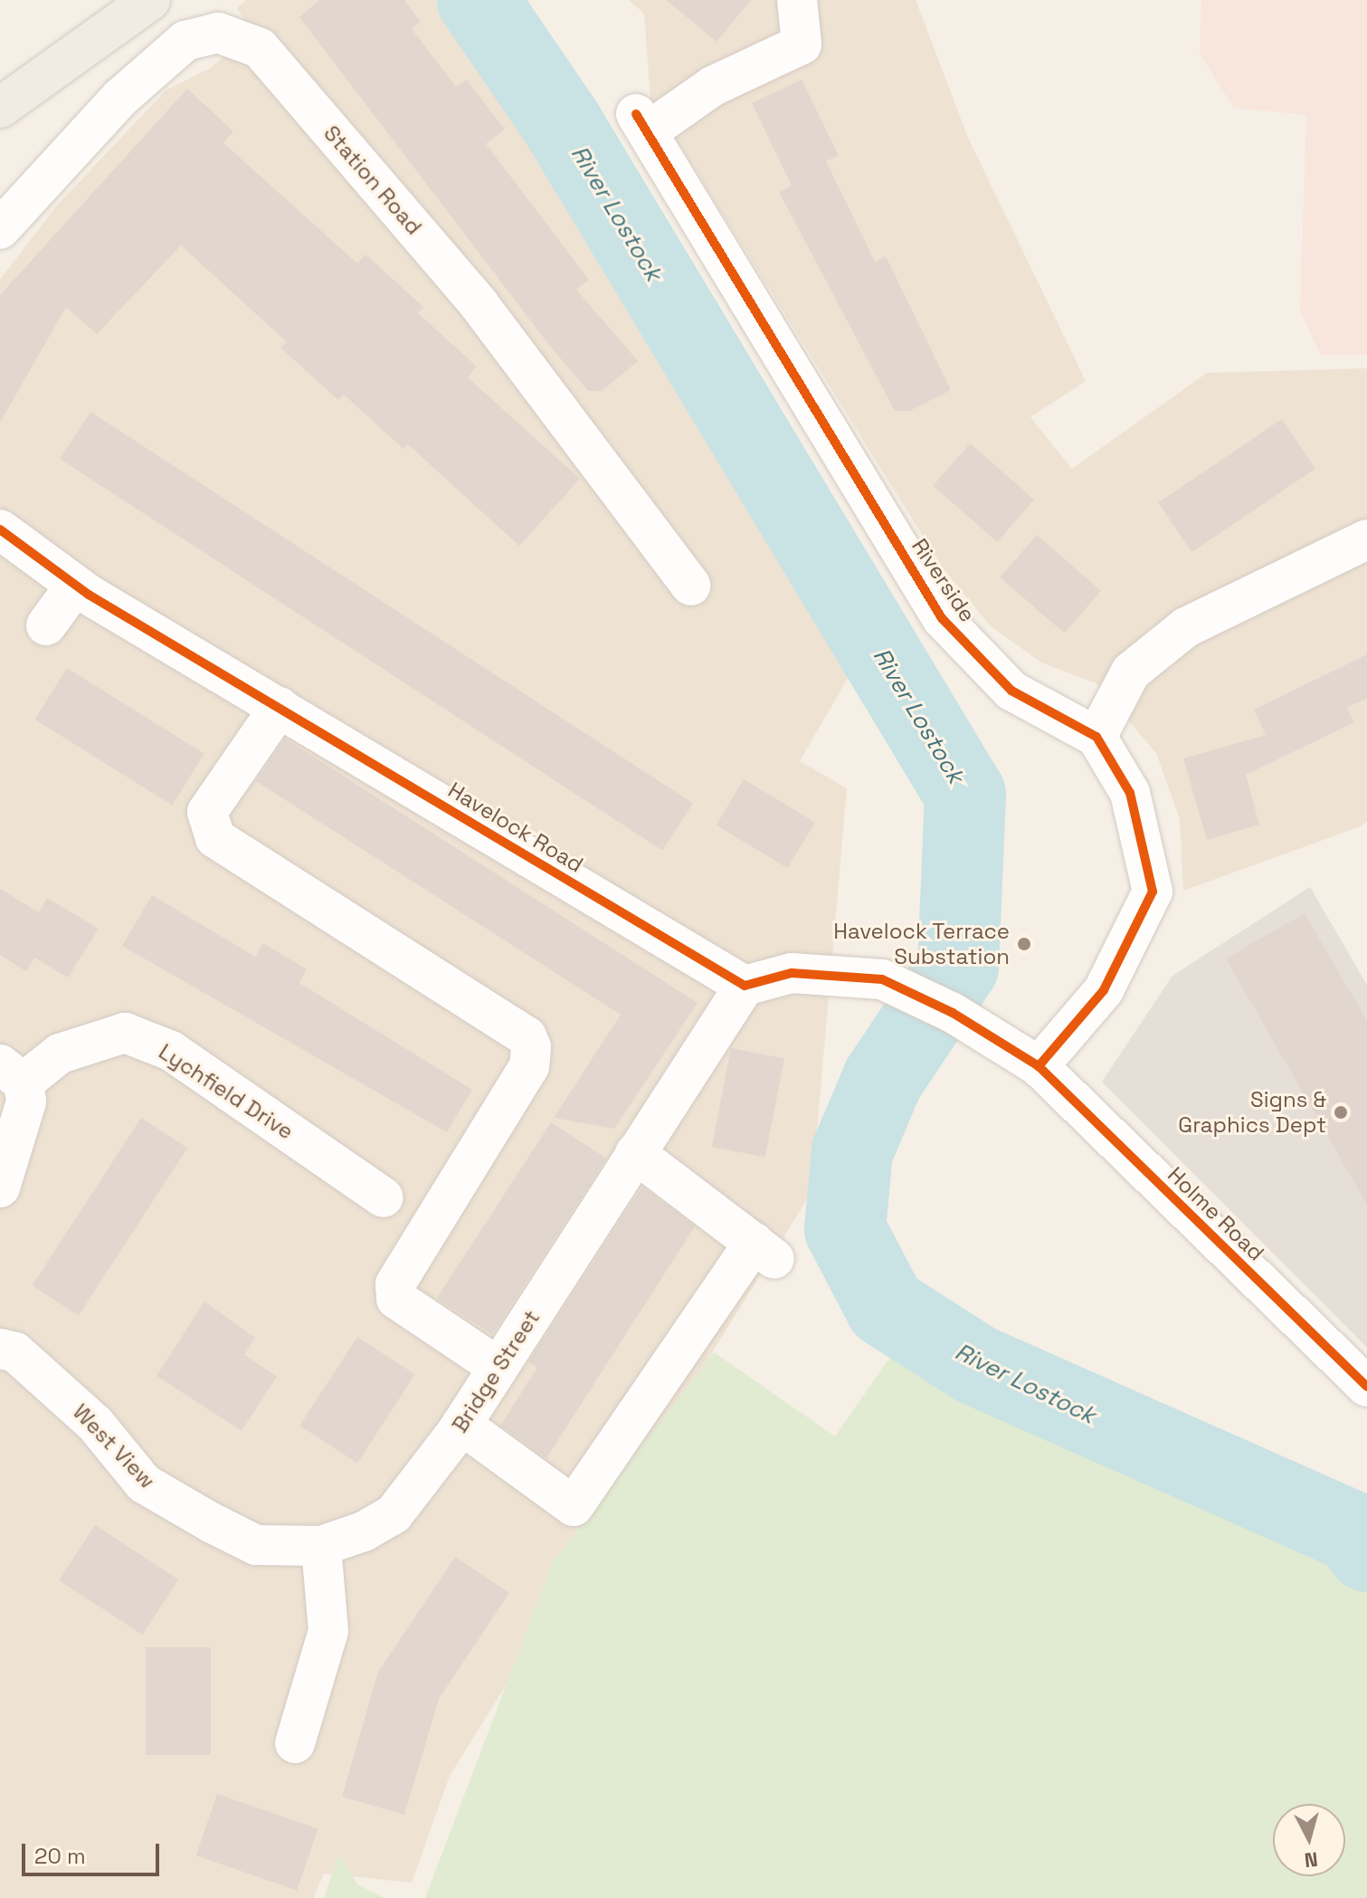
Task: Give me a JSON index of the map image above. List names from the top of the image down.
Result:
{
  "streets": {
    "street": [
      "Station Road",
      "Riverside",
      "Havelock Road",
      "Lychfield Drive",
      "Holme Road",
      "Bridge Street",
      "West View"
    ]
  },
  "crossings": [
    ["Havelock Road", "Bridge Street"],
    ["Bridge Street", "West View"]
  ],
  "water": ["River Lostock"],
  "places": ["Havelock Terrace Substation", "Signs & Graphics Dept"],
  "scale_bar": "20 m",
  "north": "bottom"
}
